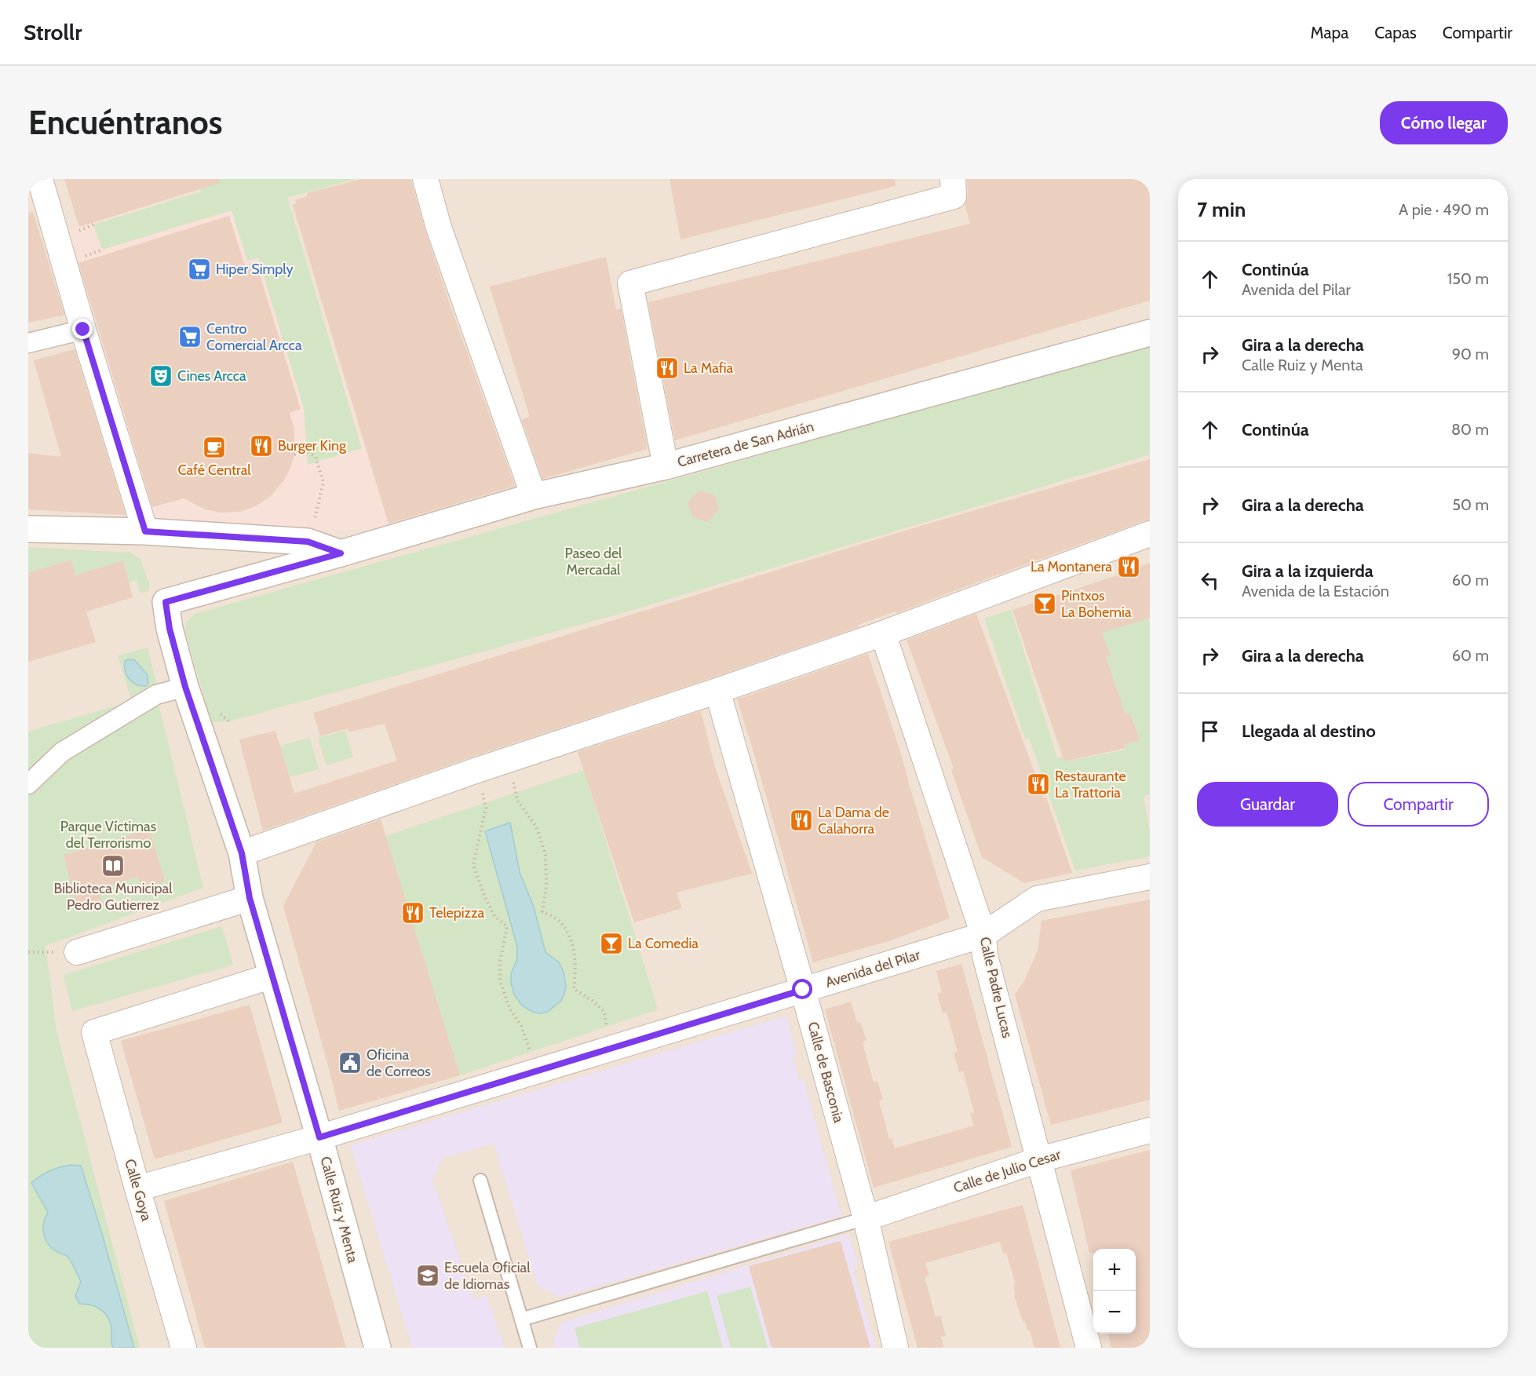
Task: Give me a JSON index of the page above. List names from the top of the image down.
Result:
{
  "streets": {
    "street": [
      "Carretera de San Adrián",
      "Avenida del Pilar",
      "Calle Padre Lucas",
      "Calle de Basconia",
      "Calle de Julio Cesar",
      "Calle Goya",
      "Calle Ruiz y Menta"
    ]
  },
  "crossings": [
    ["Carretera de San Adrián", "Calle Ruiz y Menta"],
    ["Avenida del Pilar", "Calle Padre Lucas"],
    ["Avenida del Pilar", "Calle de Basconia"],
    ["Avenida del Pilar", "Calle Goya"],
    ["Avenida del Pilar", "Calle Ruiz y Menta"],
    ["Calle Padre Lucas", "Calle de Julio Cesar"],
    ["Calle de Basconia", "Calle de Julio Cesar"],
    ["Calle Goya", "Calle Ruiz y Menta"]
  ],
  "parks": ["Paseo del Mercadal", "Parque Víctimas del Terrorismo"],
  "places": {
    "supermarket": ["Hiper Simply", "Centro Comercial Arcca"],
    "restaurant": [
      "La Mafia",
      "Burger King",
      "La Montanera",
      "Restaurante La Trattoria",
      "La Dama de Calahorra",
      "Telepizza"
    ],
    "theatre": ["Cines Arcca"],
    "cafe": ["Café Central"],
    "bar": ["Pintxos La Bohemia", "La Comedia"],
    "library": ["Biblioteca Municipal Pedro Gutierrez"],
    "public building": ["Oficina de Correos"],
    "school or university": ["Escuela Oficial de Idiomas"]
  },
  "page": {
    "header": "Strollr",
    "nav": ["Mapa", "Capas", "Compartir"],
    "buttons": [
      "Cómo llegar",
      ["Guardar", "Compartir"]
    ],
    "title": "Encuéntranos",
    "heading": ["7 min", "A pie · 490 m"],
    "list": [
      ["Continúa", "Avenida del Pilar", "150 m"],
      ["Gira a la derecha", "Calle Ruiz y Menta", "90 m"],
      ["Continúa", "80 m"],
      ["Gira a la derecha", "50 m"],
      ["Gira a la izquierda", "Avenida de la Estación", "60 m"],
      ["Gira a la derecha", "60 m"],
      "Llegada al destino"
    ],
    "map_buttons": ["+", "−"]
  }
}
